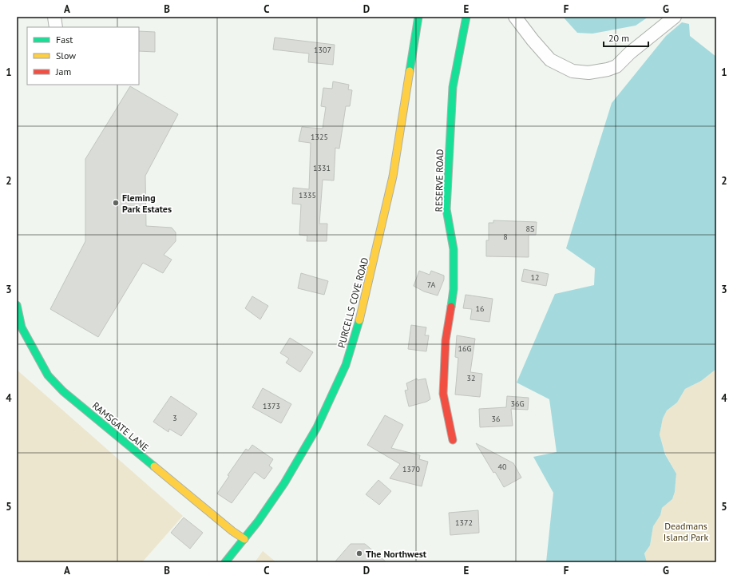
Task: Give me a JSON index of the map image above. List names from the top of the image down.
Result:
{
  "streets": {
    "street": ["RESERVE ROAD", "PURCELLS COVE ROAD", "RAMSGATE LANE"]
  },
  "crossings": [
    ["PURCELLS COVE ROAD", "RAMSGATE LANE"]
  ],
  "parks": ["Deadmans Island Park"],
  "places": ["Fleming Park Estates", "The Northwest"],
  "house_numbers": [
    "1307",
    "1325",
    "1331",
    "1335",
    "8S",
    "8",
    "12",
    "7A",
    "16",
    "16G",
    "32",
    "36G",
    "1373",
    "3",
    "36",
    "40",
    "1370",
    "1372"
  ],
  "legend": ["Fast", "Slow", "Jam"],
  "scale_bar": "20 m",
  "grid": {
    "columns": [
      "A",
      "B",
      "C",
      "D",
      "E",
      "F",
      "G"
    ],
    "rows": [
      "1",
      "2",
      "3",
      "4",
      "5"
    ]
  }
}
